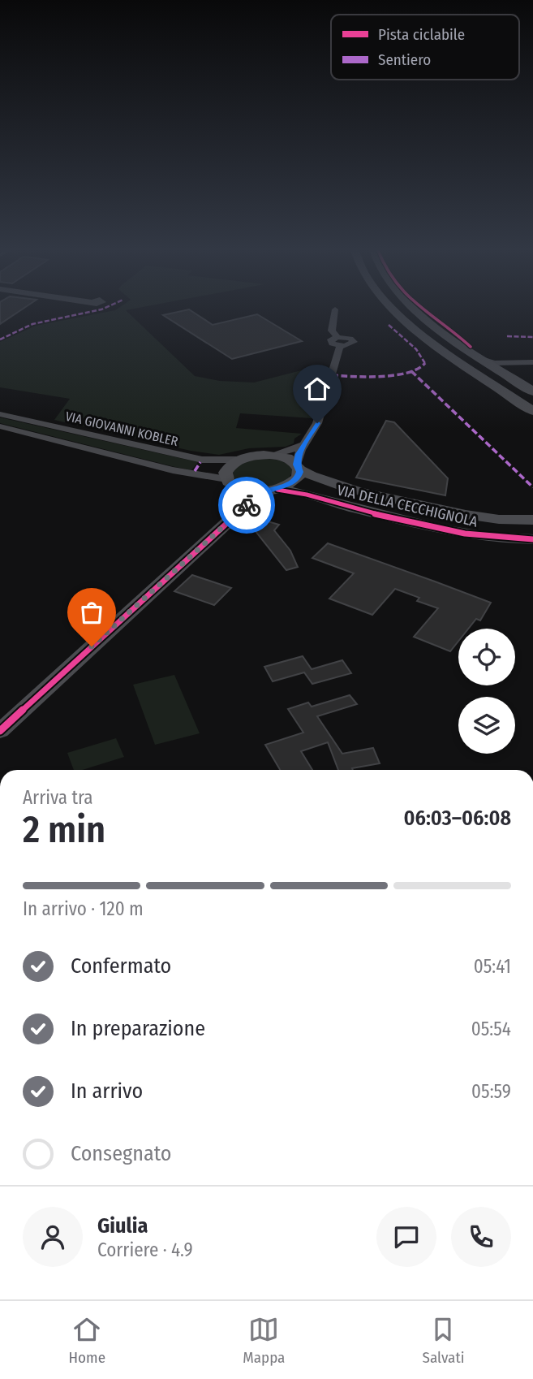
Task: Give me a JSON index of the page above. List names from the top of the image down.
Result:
{
  "streets": {
    "street": ["VIA GIOVANNI KOBLER", "VIA DELLA CECCHIGNOLA"]
  },
  "crossings": [
    ["VIA GIOVANNI KOBLER", "VIA DELLA CECCHIGNOLA"]
  ],
  "legend": ["Pista ciclabile", "Sentiero"],
  "page": {
    "heading": ["2 min", "Arriva tra", "06:03–06:08"],
    "panel": ["Giulia", "Corriere · 4.9"],
    "bar": "In arrivo · 120 m",
    "list": [
      ["Confermato", "05:41"],
      ["In preparazione", "05:54"],
      ["In arrivo", "05:59"],
      "Consegnato"
    ],
    "tabs": ["Home", "Mappa", "Salvati"]
  }
}
